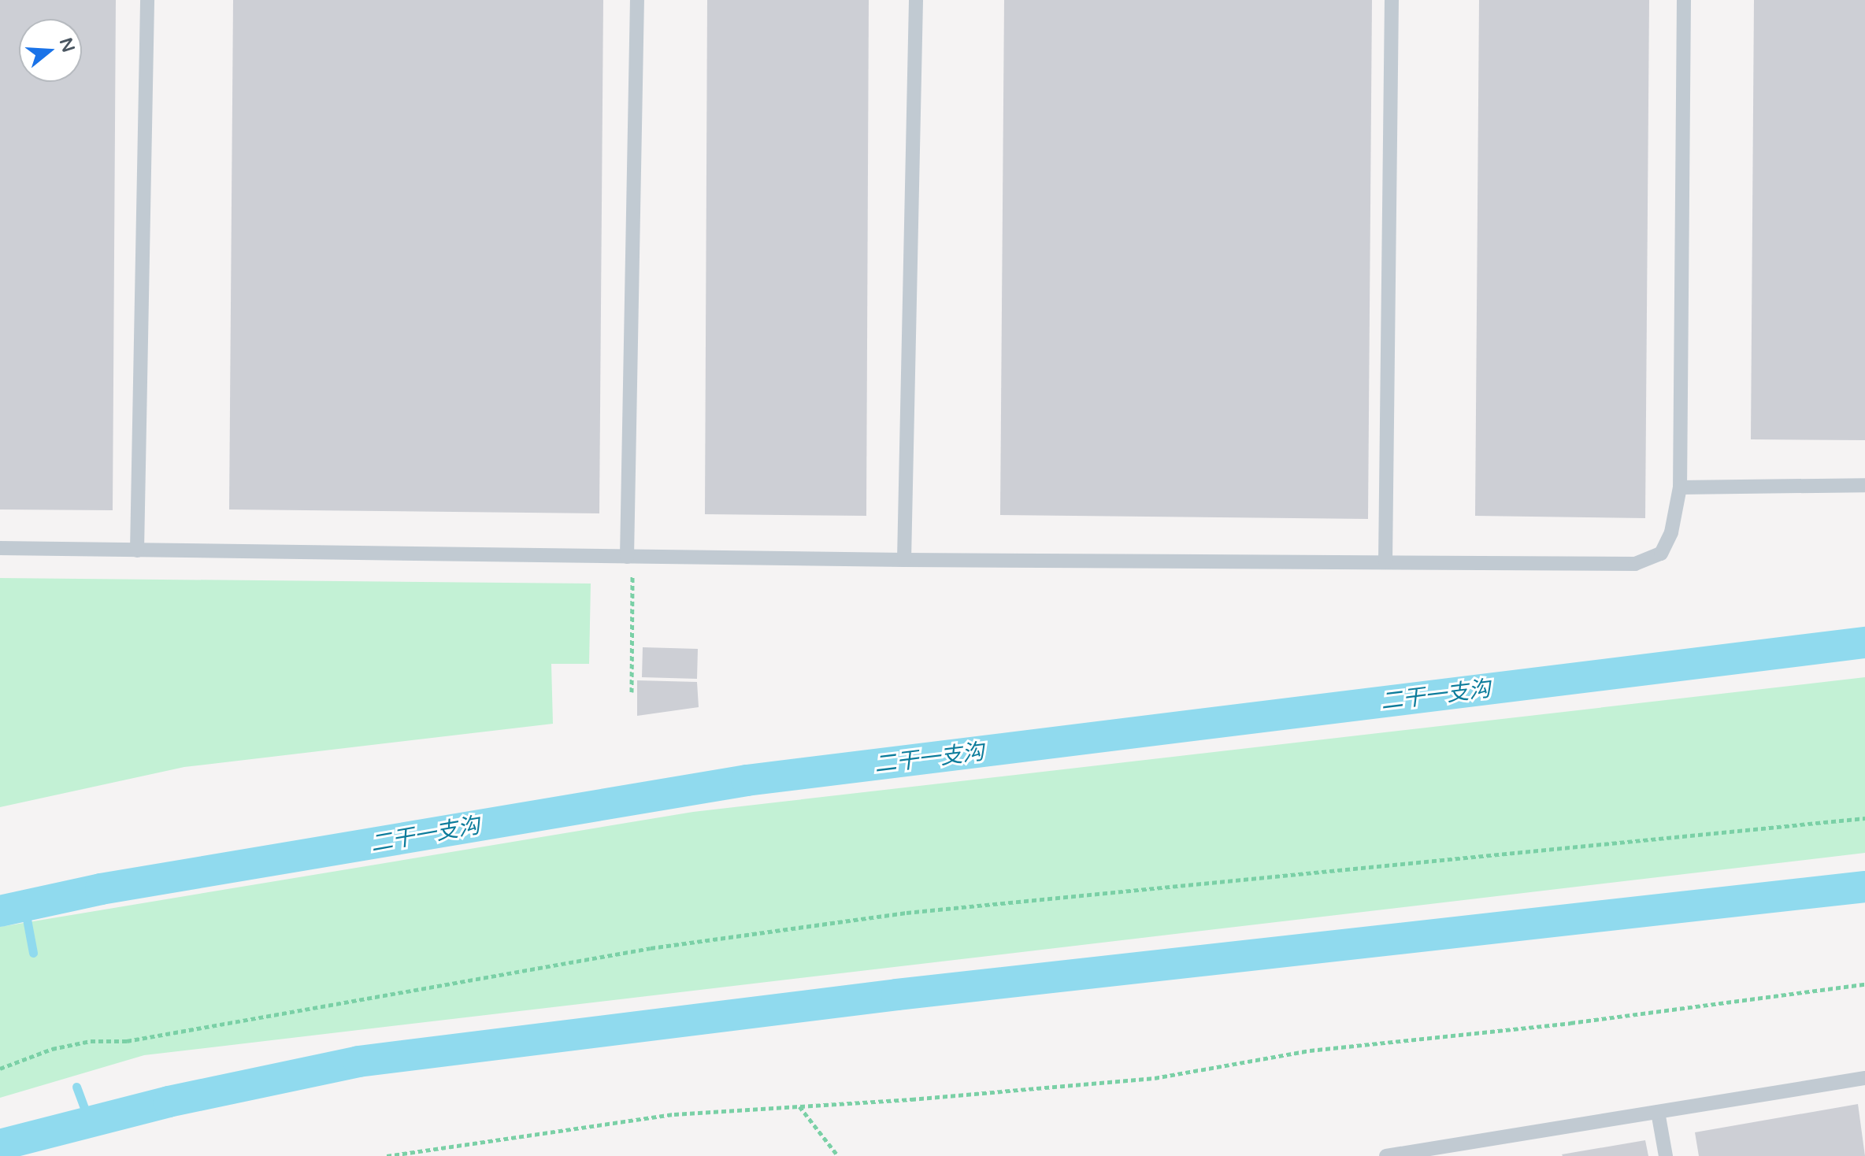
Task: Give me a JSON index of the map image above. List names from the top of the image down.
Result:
{
  "water": ["二干一支沟"],
  "north": "right"
}
